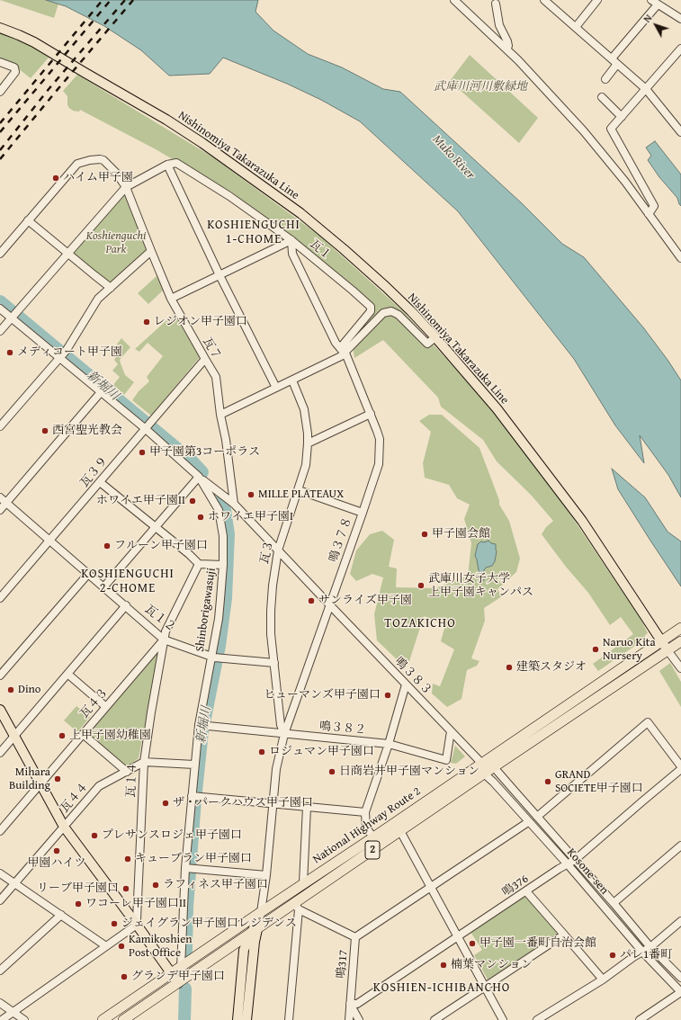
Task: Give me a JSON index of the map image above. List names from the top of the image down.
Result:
{
  "streets": {
    "highway": ["National Highway Route 2", "2"],
    "main road": ["Nishinomiya Takarazuka Line"],
    "street": [
      "瓦１",
      "瓦７",
      "瓦３９",
      "鳴３７８",
      "瓦３",
      "Shinborigawasuji",
      "瓦１２",
      "鳴３８３",
      "瓦４３",
      "鳴３８２",
      "瓦１４",
      "瓦４４",
      "Kosone-sen",
      "鳴376",
      "鳴317"
    ]
  },
  "crossings": [
    ["Nishinomiya Takarazuka Line", "National Highway Route 2"],
    ["瓦１", "鳴３７８"],
    ["瓦７", "瓦３９"],
    ["瓦７", "鳴３８３"],
    ["瓦３９", "Shinborigawasuji"],
    ["瓦３９", "瓦１２"],
    ["鳴３７８", "瓦３"],
    ["鳴３７８", "鳴３８３"],
    ["鳴３７８", "鳴３８２"],
    ["鳴３７８", "National Highway Route 2"],
    ["瓦３", "瓦１２"],
    ["瓦３", "鳴３８３"],
    ["瓦３", "鳴３８２"],
    ["Shinborigawasuji", "瓦１２"],
    ["Shinborigawasuji", "鳴３８３"],
    ["Shinborigawasuji", "鳴３８２"],
    ["Shinborigawasuji", "National Highway Route 2"],
    ["瓦１２", "瓦４３"],
    ["瓦１２", "瓦１４"],
    ["鳴３８３", "鳴３８２"],
    ["鳴３８３", "National Highway Route 2"],
    ["瓦４３", "瓦１４"],
    ["瓦１４", "瓦４４"],
    ["National Highway Route 2", "Kosone-sen"],
    ["National Highway Route 2", "鳴317"],
    ["Kosone-sen", "鳴376"],
    ["鳴376", "鳴317"]
  ],
  "districts": [
    "KOSHIENGUCHI 1-CHOME",
    "KOSHIENGUCHI 2-CHOME",
    "TOZAKICHO",
    "KOSHIEN-ICHIBANCHO"
  ],
  "water": ["Muko River", "新堀川"],
  "parks": ["武庫川河川敷緑地", "Koshienguchi Park"],
  "places": [
    "ハイム甲子園",
    "レジオン甲子園口",
    "メディコート甲子園",
    "西宮聖光教会",
    "甲子園第3コーポラス",
    "MILLE PLATEAUX",
    "ホワイエ甲子園Ⅱ",
    "ホワイエ甲子園Ⅰ",
    "甲子園会館",
    "フルーン甲子園口",
    "武庫川女子大学 上甲子園キャンパス",
    "サンライズ甲子園",
    "Naruo Kita Nursery",
    "建築スタジオ",
    "Dino",
    "ヒューマンズ甲子園口",
    "上甲子園幼稚園",
    "ロジュマン甲子園口",
    "日商岩井甲子園マンション",
    "Mihara Building",
    "GRAND SOCIETE甲子園口",
    "ザ・パークハウス甲子園口",
    "プレサンスロジェ甲子園口",
    "甲園ハイツ",
    "キューブラン甲子園口",
    "ラフィネス甲子園口",
    "リーブ甲子園口",
    "ワコーレ甲子園口Ⅱ",
    "ジェイグラン甲子園口レジデンス",
    "甲子園一番町自治会館",
    "Kamikoshien Post Office",
    "パレ1番町",
    "楠葉マンション",
    "グランデ甲子園口"
  ],
  "north": "top left"
}
